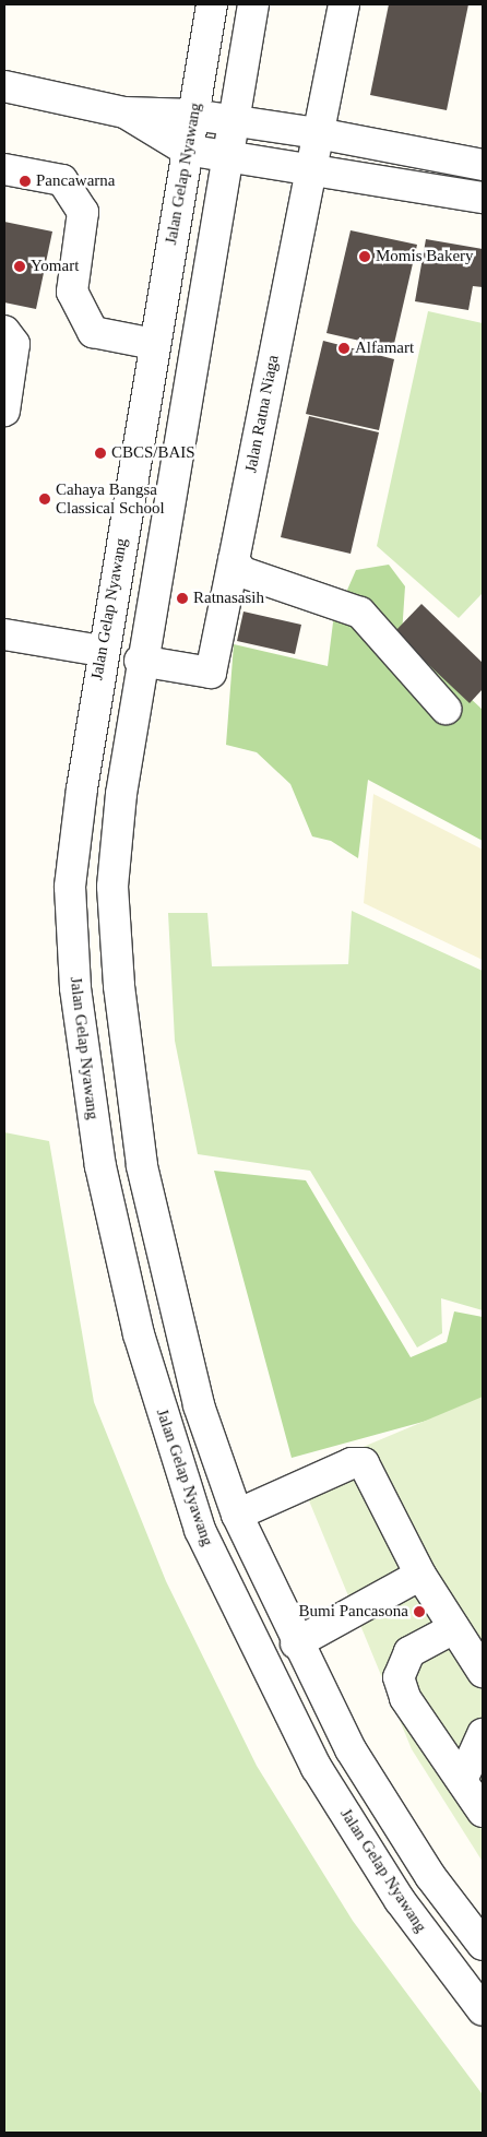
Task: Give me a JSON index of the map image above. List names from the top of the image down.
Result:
{
  "streets": {
    "street": ["Jalan Gelap Nyawang", "Jalan Ratna Niaga"]
  },
  "places": [
    "Pancawarna",
    "Momis Bakery",
    "Yomart",
    "Alfamart",
    "CBCS/BAIS",
    "Cahaya Bangsa Classical School",
    "Ratnasasih",
    "Bumi Pancasona"
  ]
}
